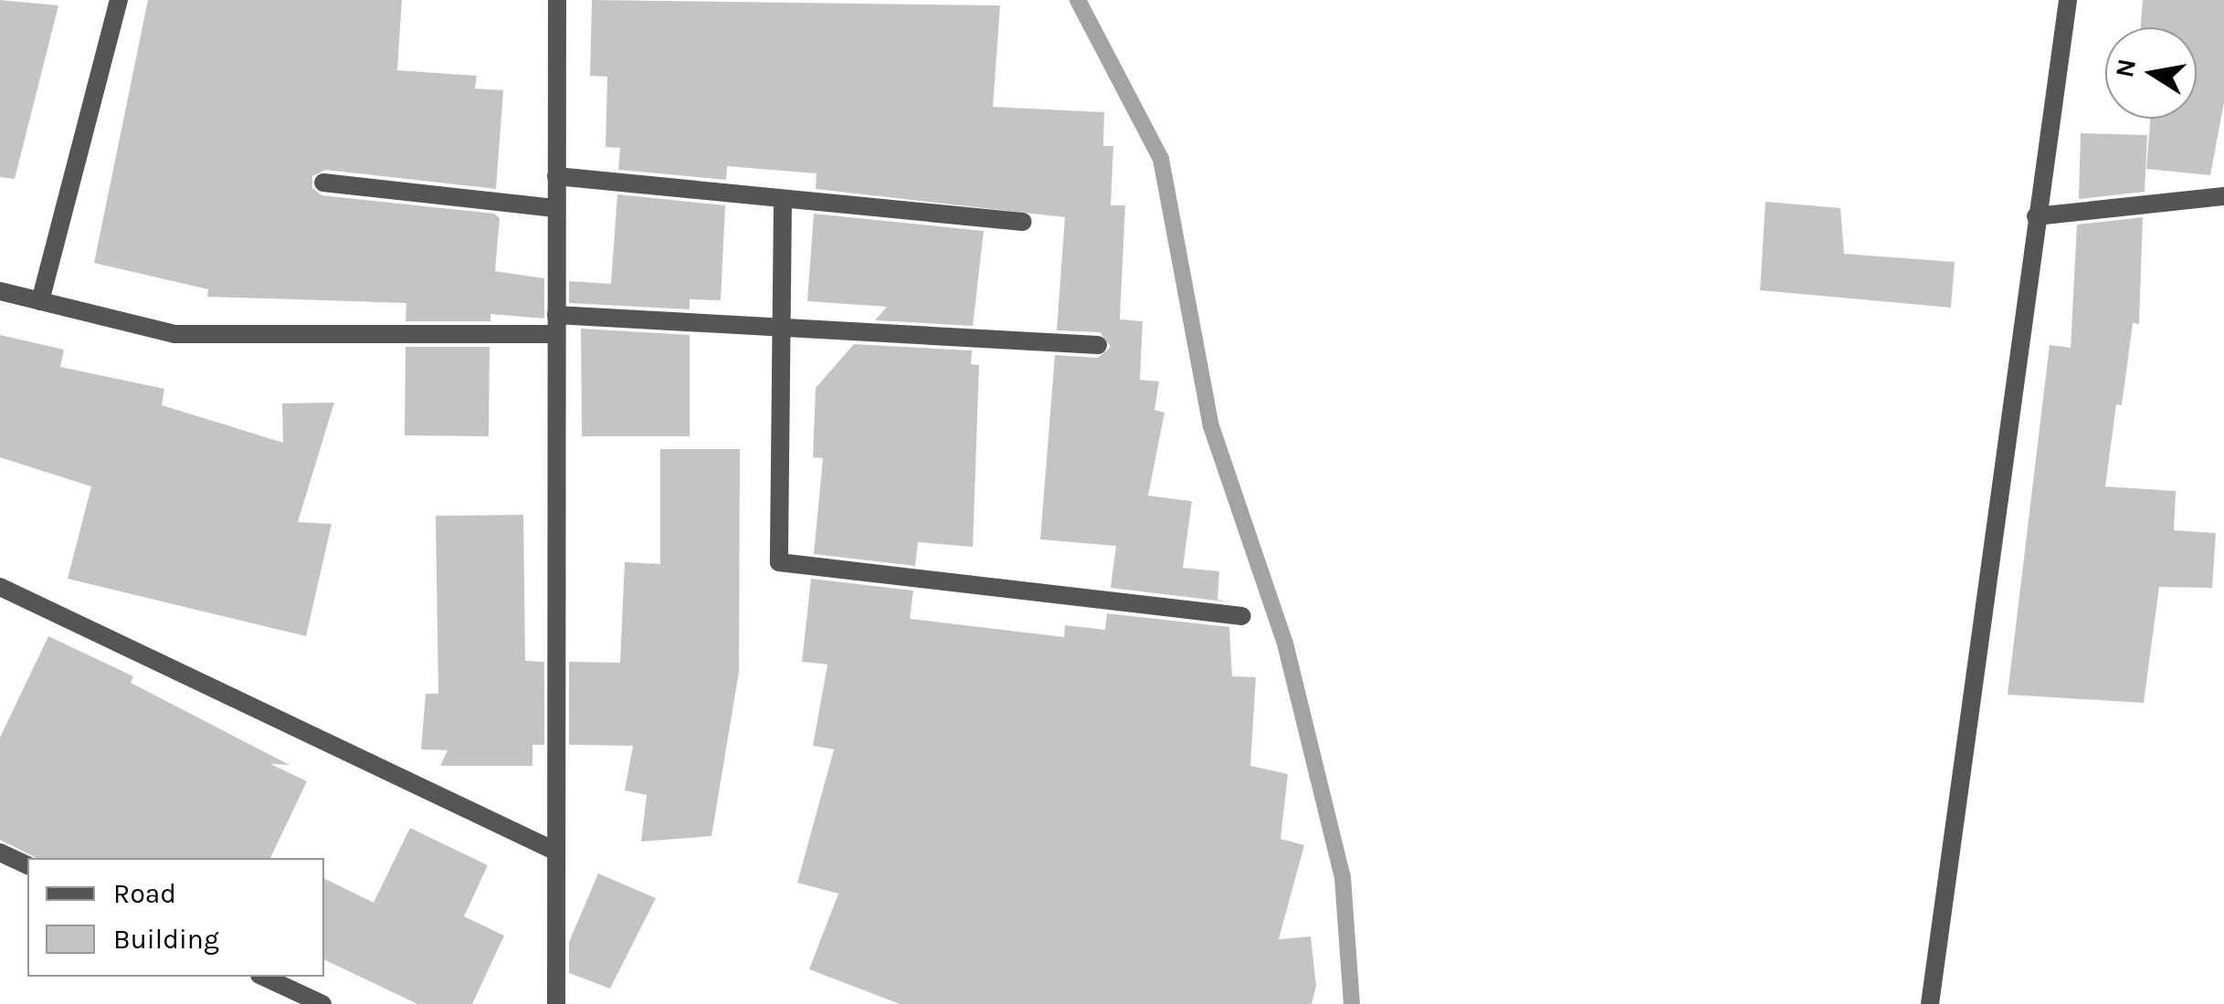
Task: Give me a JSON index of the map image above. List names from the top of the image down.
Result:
{
  "legend": ["Road", "Building"],
  "north": "left"
}
